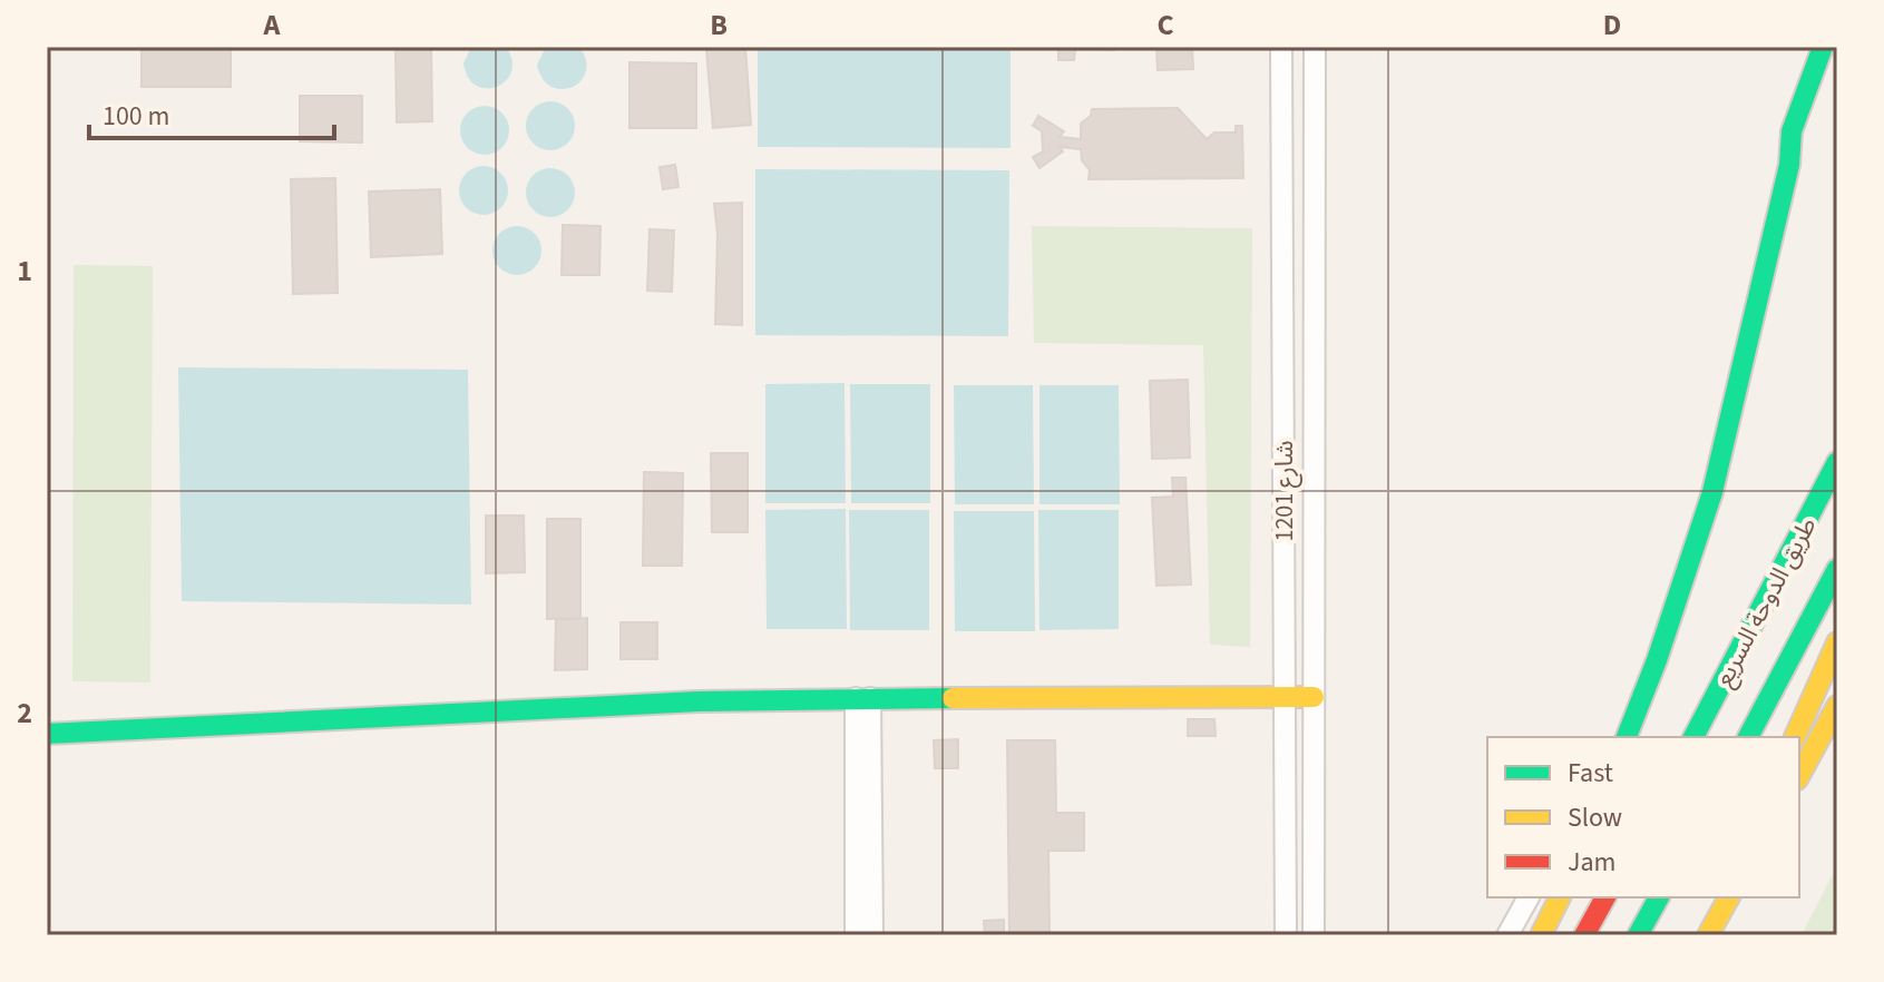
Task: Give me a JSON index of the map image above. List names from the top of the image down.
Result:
{
  "streets": {
    "main road": ["طريق الدوحة السريع"],
    "street": ["شارع 1201"]
  },
  "legend": ["Fast", "Slow", "Jam"],
  "scale_bar": "100 m",
  "grid": {
    "columns": [
      "A",
      "B",
      "C",
      "D"
    ],
    "rows": ["1", "2"]
  }
}
